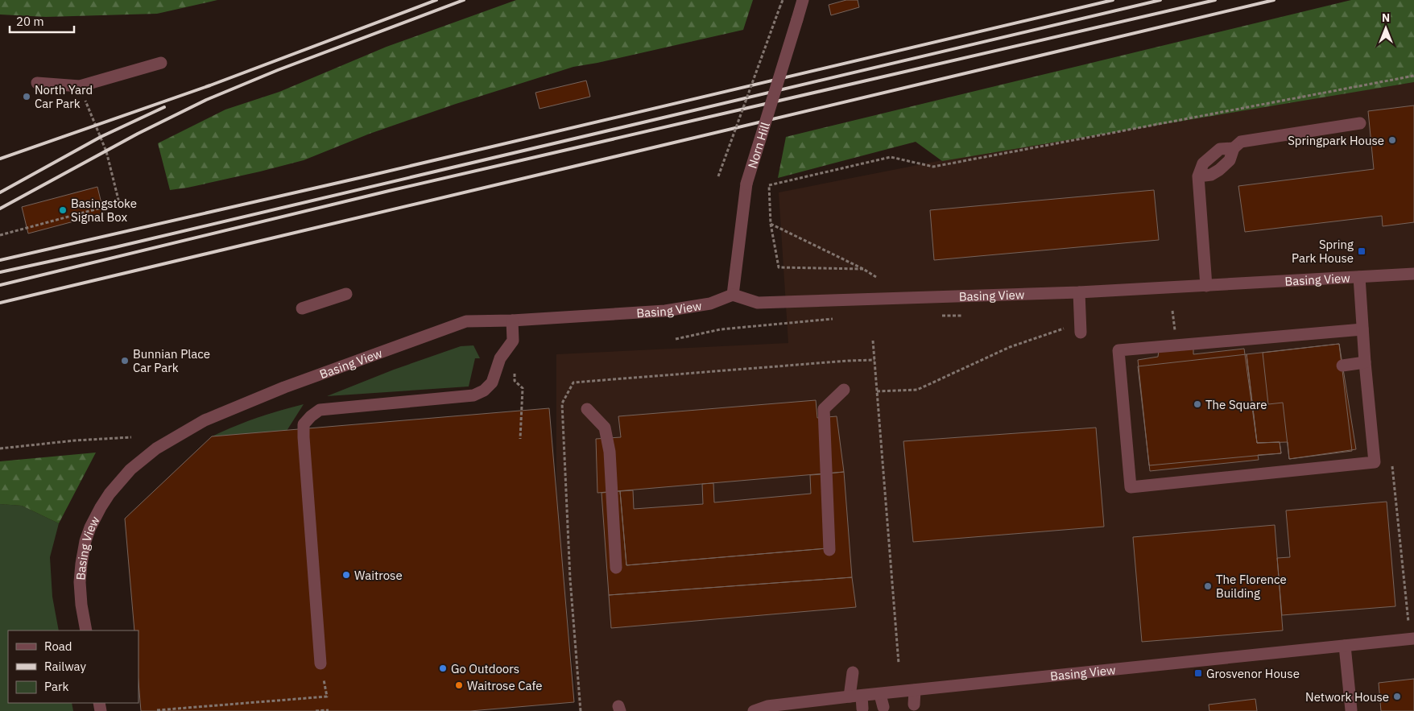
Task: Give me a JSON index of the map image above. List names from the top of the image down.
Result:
{
  "streets": {
    "street": ["Norn Hill", "Basing View"]
  },
  "crossings": [
    ["Norn Hill", "Basing View"]
  ],
  "places": {
    "other": [
      "North Yard Car Park",
      "Springpark House",
      "Basingstoke Signal Box",
      "Bunnian Place Car Park",
      "The Square",
      "Waitrose",
      "The Florence Building",
      "Go Outdoors",
      "Waitrose Cafe",
      "Network House"
    ],
    "transit": ["Spring Park House", "Grosvenor House"]
  },
  "legend": ["Road", "Railway", "Park"],
  "scale_bar": "20 m",
  "north": "top"
}
